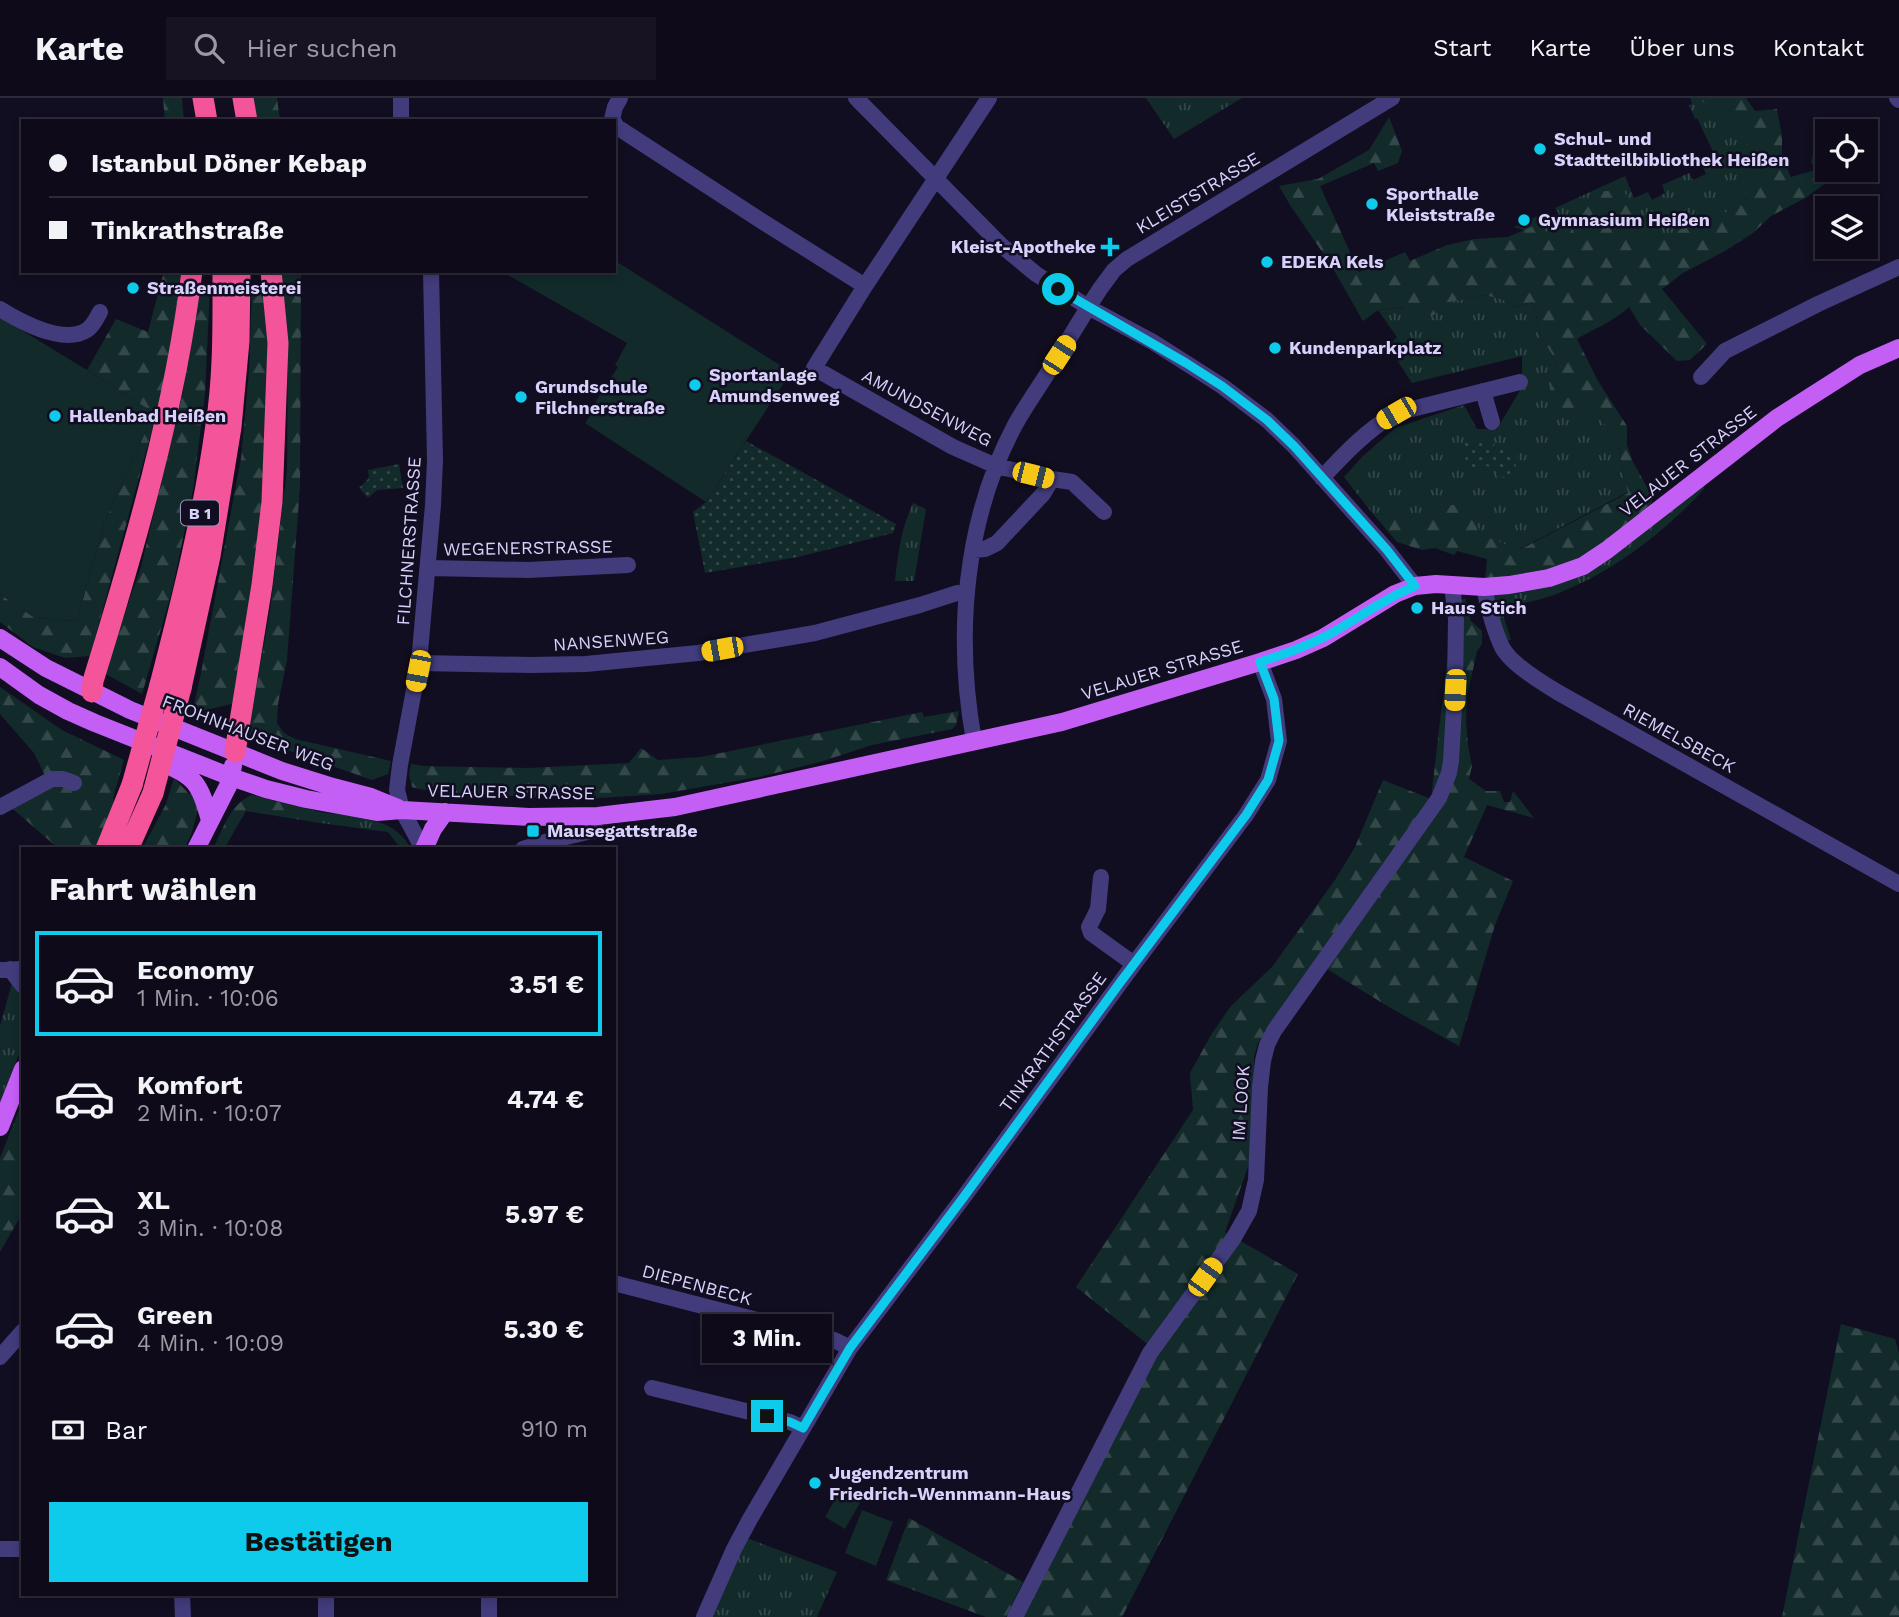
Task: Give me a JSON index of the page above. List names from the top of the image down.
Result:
{
  "streets": {
    "highway": ["B 1"],
    "main road": ["VELAUER STRASSE", "FROHNHAUSER WEG"],
    "street": [
      "KLEISTSTRASSE",
      "AMUNDSENWEG",
      "FILCHNERSTRASSE",
      "WEGENERSTRASSE",
      "NANSENWEG",
      "RIEMELSBECK",
      "TINKRATHSTRASSE",
      "IM LOOK",
      "DIEPENBECK"
    ]
  },
  "crossings": [
    ["KLEISTSTRASSE", "AMUNDSENWEG"],
    ["KLEISTSTRASSE", "VELAUER STRASSE"],
    ["KLEISTSTRASSE", "NANSENWEG"],
    ["VELAUER STRASSE", "FILCHNERSTRASSE"],
    ["VELAUER STRASSE", "FROHNHAUSER WEG"],
    ["VELAUER STRASSE", "RIEMELSBECK"],
    ["VELAUER STRASSE", "TINKRATHSTRASSE"],
    ["VELAUER STRASSE", "IM LOOK"],
    ["FILCHNERSTRASSE", "WEGENERSTRASSE"],
    ["FILCHNERSTRASSE", "NANSENWEG"],
    ["FILCHNERSTRASSE", "FROHNHAUSER WEG"],
    ["TINKRATHSTRASSE", "DIEPENBECK"]
  ],
  "places": {
    "other": [
      "Schul- und Stadtteilbibliothek Heißen",
      "Sporthalle Kleiststraße",
      "Gymnasium Heißen",
      "EDEKA Kels",
      "Straßenmeisterei",
      "Kundenparkplatz",
      "Sportanlage Amundsenweg",
      "Grundschule Filchnerstraße",
      "Hallenbad Heißen",
      "Haus Stich",
      "Jugendzentrum Friedrich-Wennmann-Haus"
    ],
    "health": ["Kleist-Apotheke"],
    "transit": ["Mausegattstraße"]
  },
  "page": {
    "header": "Karte",
    "search": "Hier suchen",
    "nav": [
      "Start",
      "Karte",
      "Über uns",
      "Kontakt"
    ],
    "banner": ["Istanbul Döner Kebap", "Tinkrathstraße"],
    "heading": "Fahrt wählen",
    "list": [
      {
        "name": "Economy",
        "note": "1 Min. · 10:06",
        "value": "3.51 €"
      },
      {
        "name": "Komfort",
        "note": "2 Min. · 10:07",
        "value": "4.74 €"
      },
      {
        "name": "XL",
        "note": "3 Min. · 10:08",
        "value": "5.97 €"
      },
      {
        "name": "Green",
        "note": "4 Min. · 10:09",
        "value": "5.30 €"
      }
    ],
    "bubble": "3 Min.",
    "pay": ["Bar", "910 m"],
    "buttons": "Bestätigen"
  }
}
